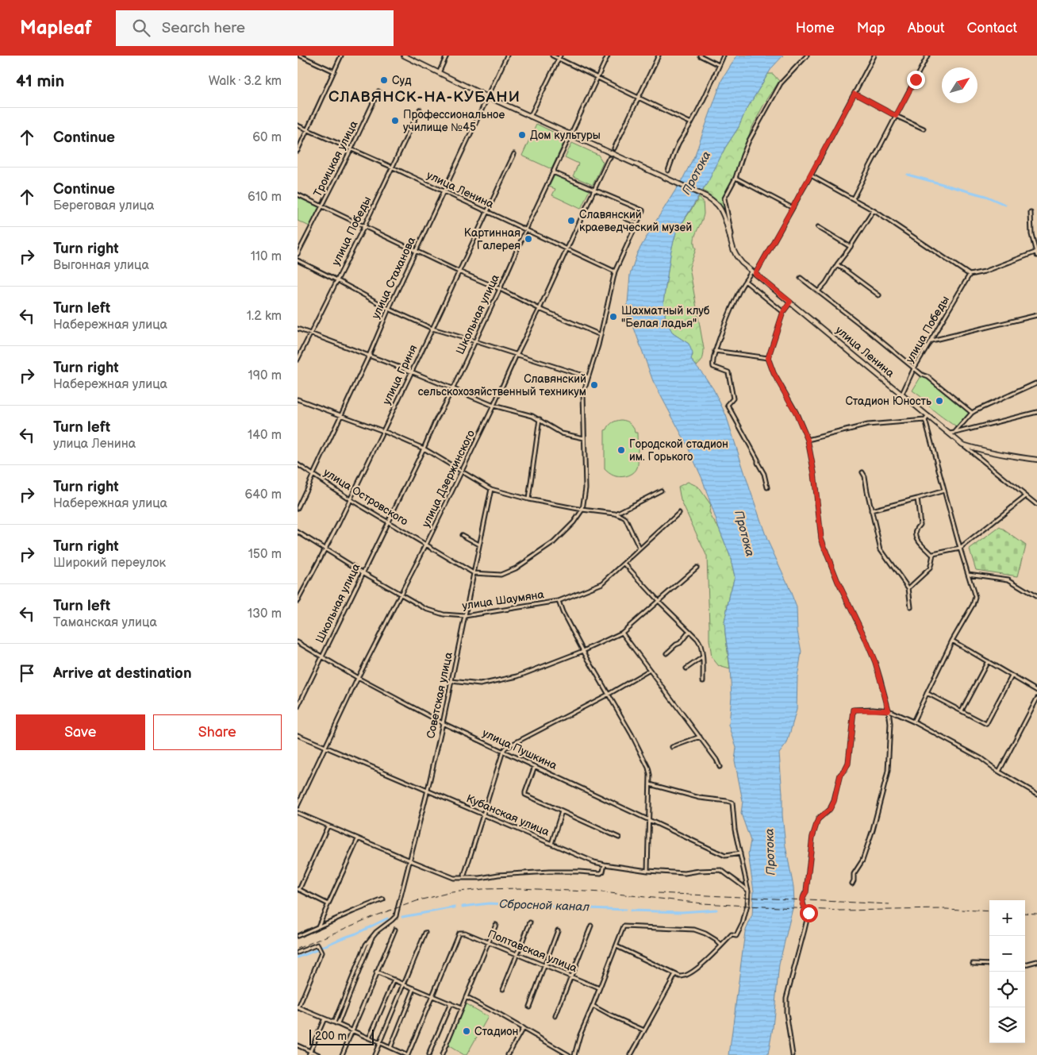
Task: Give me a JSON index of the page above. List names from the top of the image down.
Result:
{
  "streets": {
    "main road": ["улица Ленина"],
    "street": [
      "Троицкая улица",
      "улица Победы",
      "улица Стаханова",
      "Школьная улица",
      "улица Гриня",
      "улица Дзержинского",
      "улица Островского",
      "улица Шаумяна",
      "Советская улица",
      "улица Пушкина",
      "Кубанская улица",
      "Полтавская улица"
    ]
  },
  "crossings": [
    ["Троицкая улица", "улица Ленина"],
    ["улица Ленина", "улица Победы"],
    ["улица Ленина", "улица Стаханова"],
    ["улица Ленина", "Школьная улица"],
    ["улица Ленина", "улица Гриня"],
    ["улица Ленина", "улица Дзержинского"],
    ["улица Стаханова", "улица Островского"],
    ["Школьная улица", "улица Островского"],
    ["Школьная улица", "улица Шаумяна"],
    ["Школьная улица", "улица Пушкина"],
    ["улица Гриня", "улица Островского"],
    ["улица Гриня", "улица Шаумяна"],
    ["улица Дзержинского", "улица Островского"],
    ["улица Дзержинского", "улица Шаумяна"],
    ["улица Дзержинского", "улица Пушкина"],
    ["улица Дзержинского", "Кубанская улица"],
    ["улица Островского", "Советская улица"],
    ["улица Шаумяна", "Советская улица"],
    ["Советская улица", "улица Пушкина"],
    ["Советская улица", "Кубанская улица"]
  ],
  "districts": ["СЛАВЯНСК-НА-КУБАНИ"],
  "water": ["Протока", "Сбросной канал"],
  "places": [
    "Суд",
    "Профессиональное училище №45",
    "Дом культуры",
    "Славянский краеведческий музей",
    "Картинная Галерея",
    "Шахматный клуб \"Белая ладья\"",
    "Славянский сельскохозяйственный техникум",
    "Стадион Юность",
    "Городской cтадион им. Горького",
    "Стадион"
  ],
  "scale_bar": "200 m",
  "north": "top right",
  "page": {
    "header": "Mapleaf",
    "search": "Search here",
    "nav": [
      "Home",
      "Map",
      "About",
      "Contact"
    ],
    "heading": ["41 min", "Walk · 3.2 km"],
    "list": [
      ["Continue", "60 m"],
      ["Continue", "Береговая улица", "610 m"],
      ["Turn right", "Выгонная улица", "110 m"],
      ["Turn left", "Набережная улица", "1.2 km"],
      ["Turn right", "Набережная улица", "190 m"],
      ["Turn left", "улица Ленина", "140 m"],
      ["Turn right", "Набережная улица", "640 m"],
      ["Turn right", "Широкий переулок", "150 m"],
      ["Turn left", "Таманская улица", "130 m"],
      "Arrive at destination"
    ],
    "buttons": ["Save", "Share"],
    "map_buttons": ["+", "−"],
    "scale": "200 m"
  }
}
